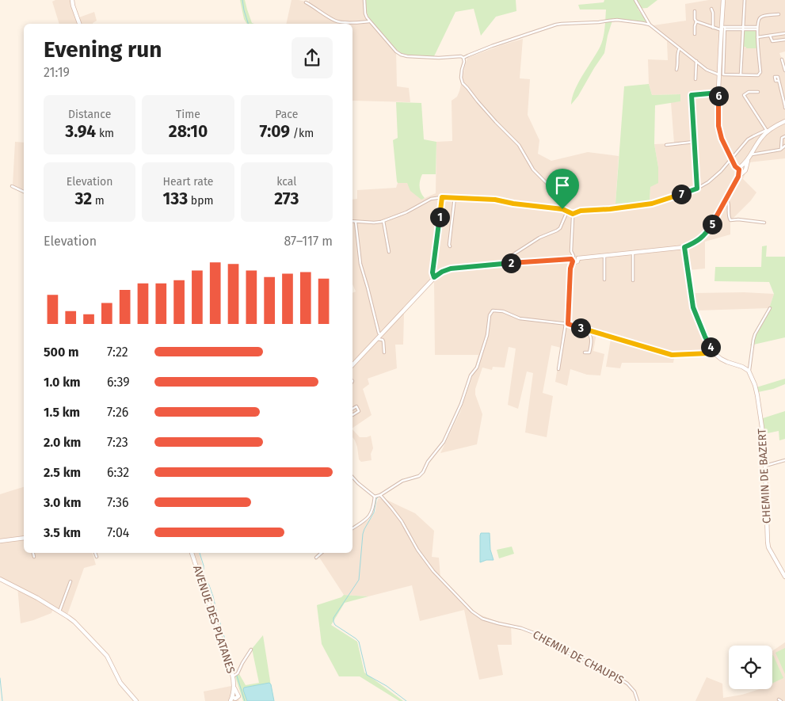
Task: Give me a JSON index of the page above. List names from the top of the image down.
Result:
{
  "streets": {
    "street": ["CHEMIN DE BAZERT", "AVENUE DES PLATANES", "CHEMIN DE CHAUPIS"]
  },
  "page": {
    "heading": ["Evening run", "21:19"],
    "pins": [
      "6",
      "7",
      "1",
      "5",
      "2",
      "3",
      "4"
    ],
    "stats": [
      ["Distance", "3.94 km"],
      ["Time", "28:10"],
      ["Pace", "7:09 /km"],
      ["Elevation", "32 m"],
      ["Heart rate", "133 bpm"],
      ["kcal", "273"]
    ],
    "chart": ["Elevation", "87–117 m"],
    "list": [
      {
        "name": "500 m",
        "note": "7:22"
      },
      {
        "name": "1.0 km",
        "note": "6:39"
      },
      {
        "name": "1.5 km",
        "note": "7:26"
      },
      {
        "name": "2.0 km",
        "note": "7:23"
      },
      {
        "name": "2.5 km",
        "note": "6:32"
      },
      {
        "name": "3.0 km",
        "note": "7:36"
      },
      {
        "name": "3.5 km",
        "note": "7:04"
      }
    ]
  }
}
